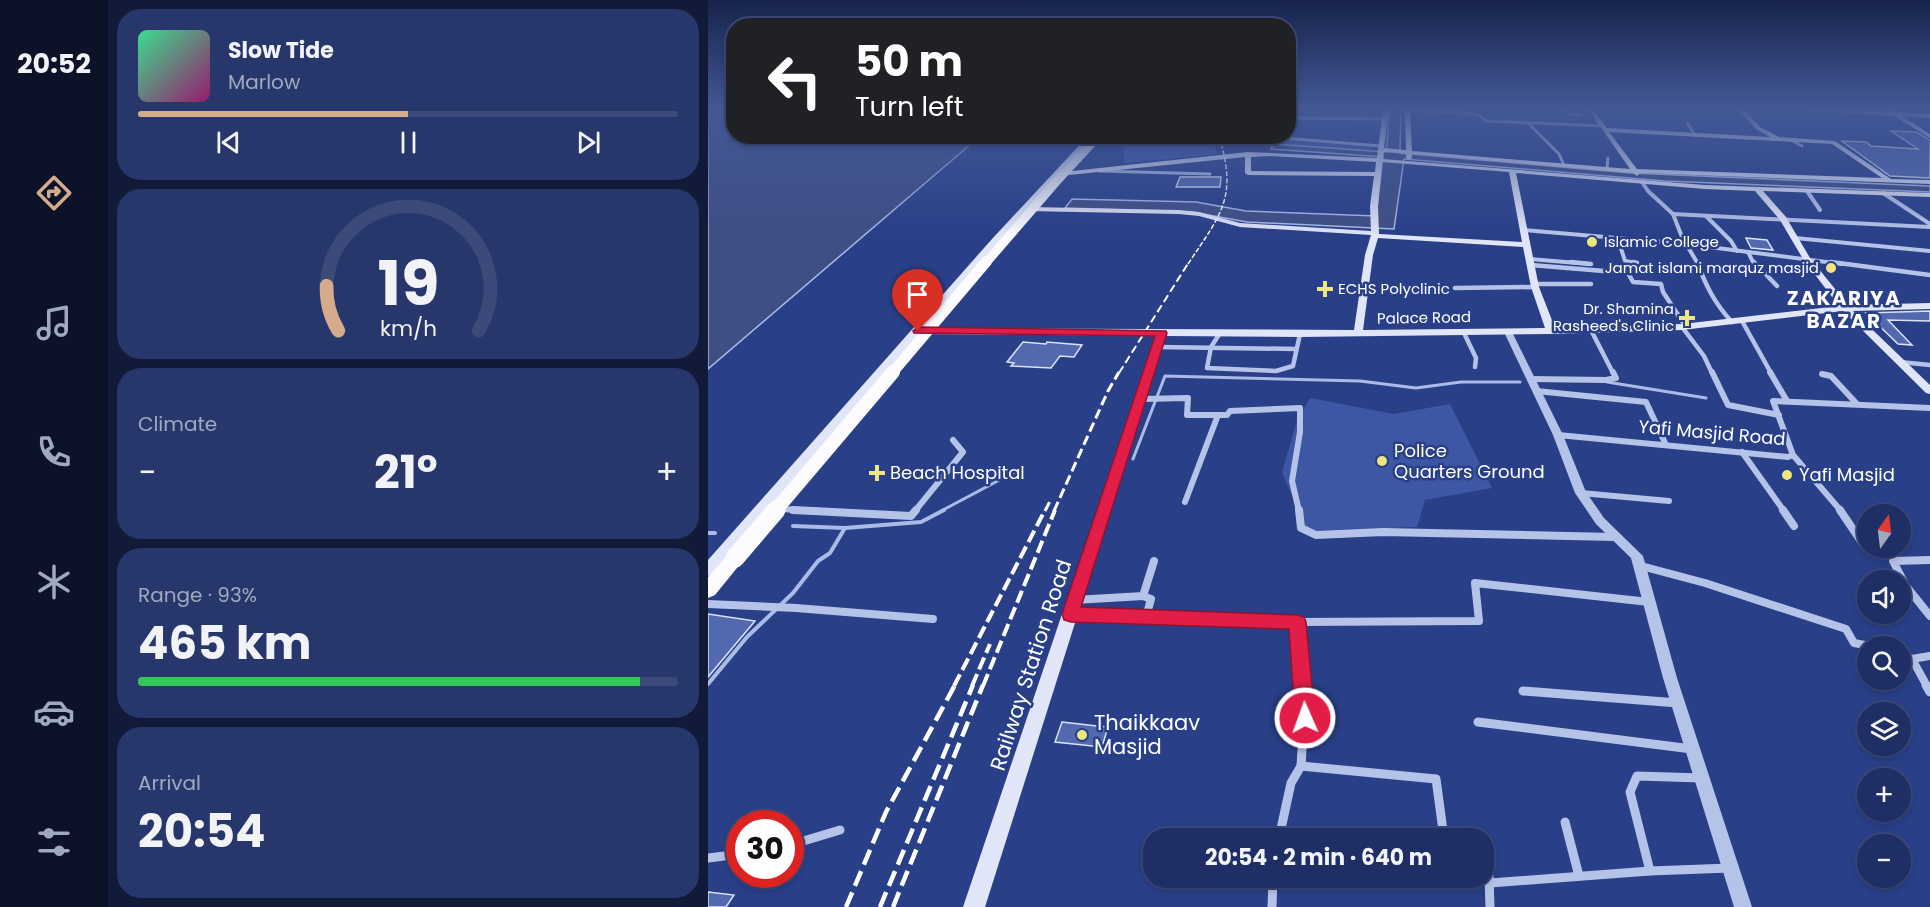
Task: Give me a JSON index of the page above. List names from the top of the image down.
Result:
{
  "streets": {
    "main road": ["Palace Road", "Railway Station Road"],
    "street": ["Yafi Masjid Road"]
  },
  "crossings": [
    ["Palace Road", "Railway Station Road"]
  ],
  "districts": ["ZAKARIYA BAZAR"],
  "places": {
    "other": [
      "Islamic College",
      "Jamat islami marquz masjid",
      "Police Quarters Ground",
      "Yafi Masjid",
      "Thaikkaav Masjid"
    ],
    "health": ["ECHS Polyclinic", "Dr. Shamina Rasheed's Clinic", "Beach Hospital"]
  },
  "north": "top",
  "page": {
    "tabs": "20:52",
    "turn": ["50 m", "Turn left"],
    "song": ["Slow Tide", "Marlow"],
    "tile": [
      "Climate",
      ["Range · 93%", "465 km"],
      ["Arrival", "20:54"]
    ],
    "heat": ["−", "21°", "+"],
    "map_buttons": ["+", "−"],
    "limit": "30",
    "trip": "20:54 · 2 min · 640 m",
    "gauge": ["19", "km/h"]
  }
}
